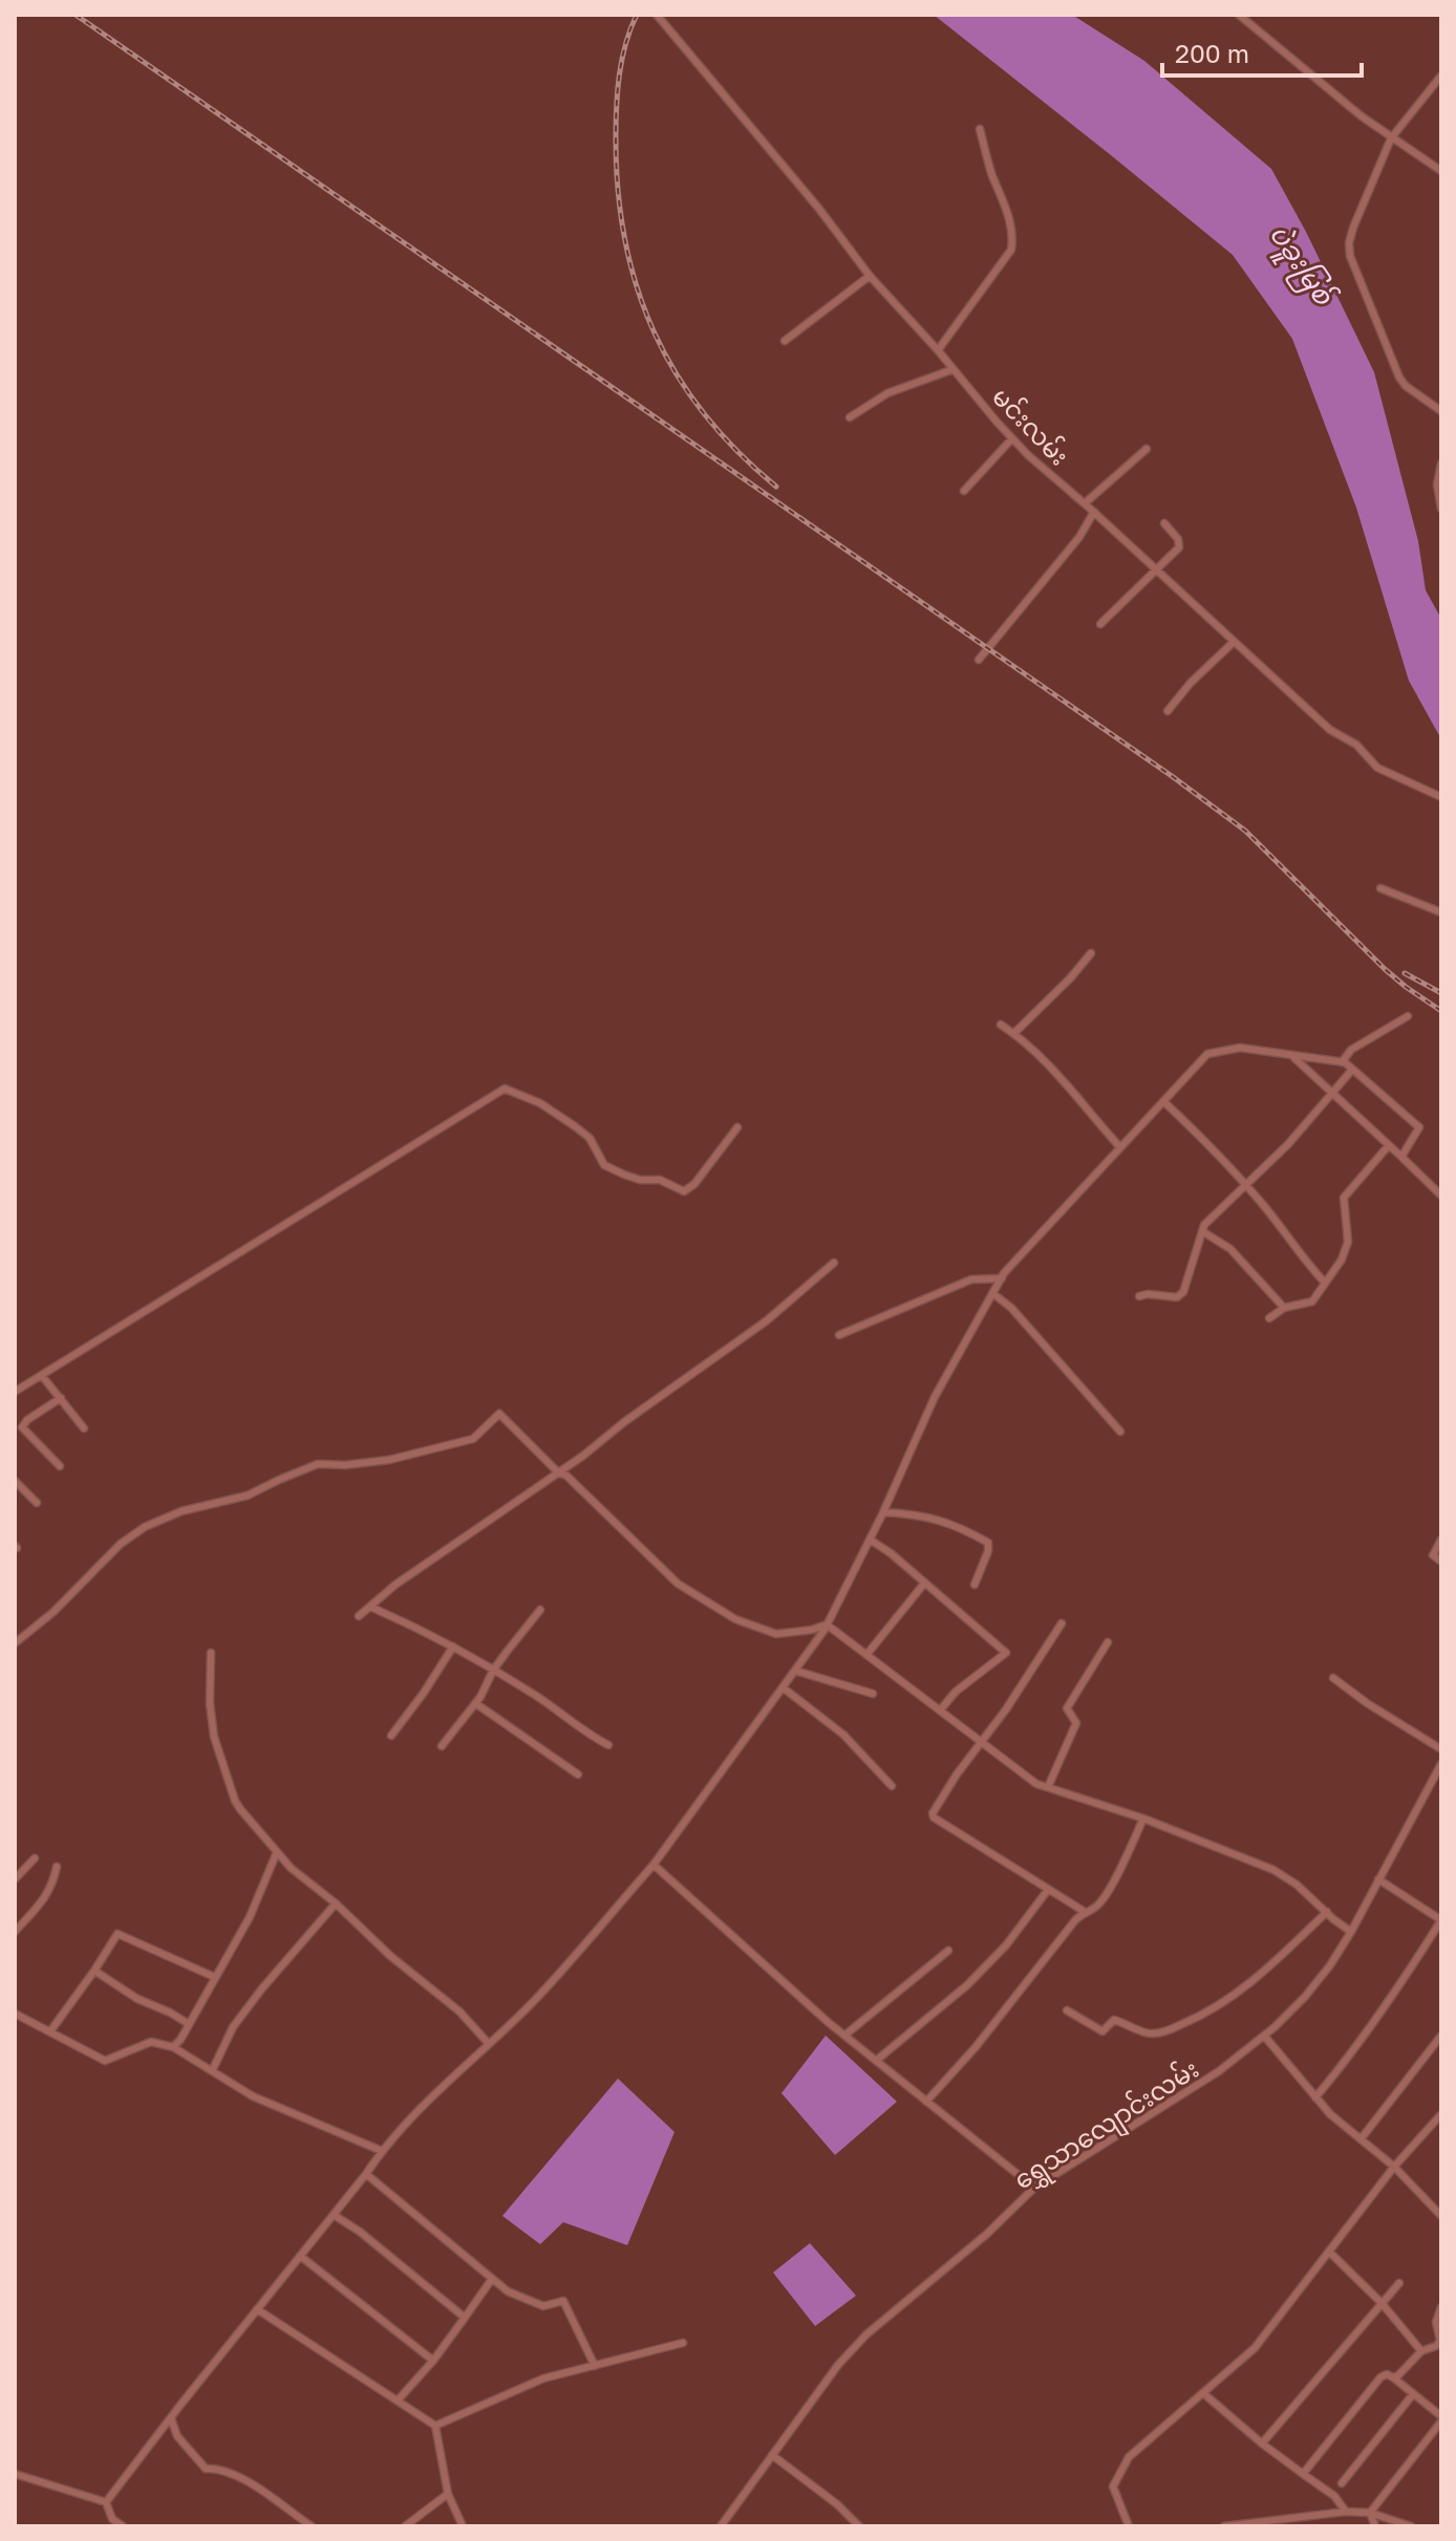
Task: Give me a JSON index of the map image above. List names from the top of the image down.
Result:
{
  "streets": {
    "street": ["မင်းလမ်း", "ရွှေသာလျောင်းလမ်း"]
  },
  "water": ["ပဲခူးမြစ်"],
  "scale_bar": "200 m"
}
